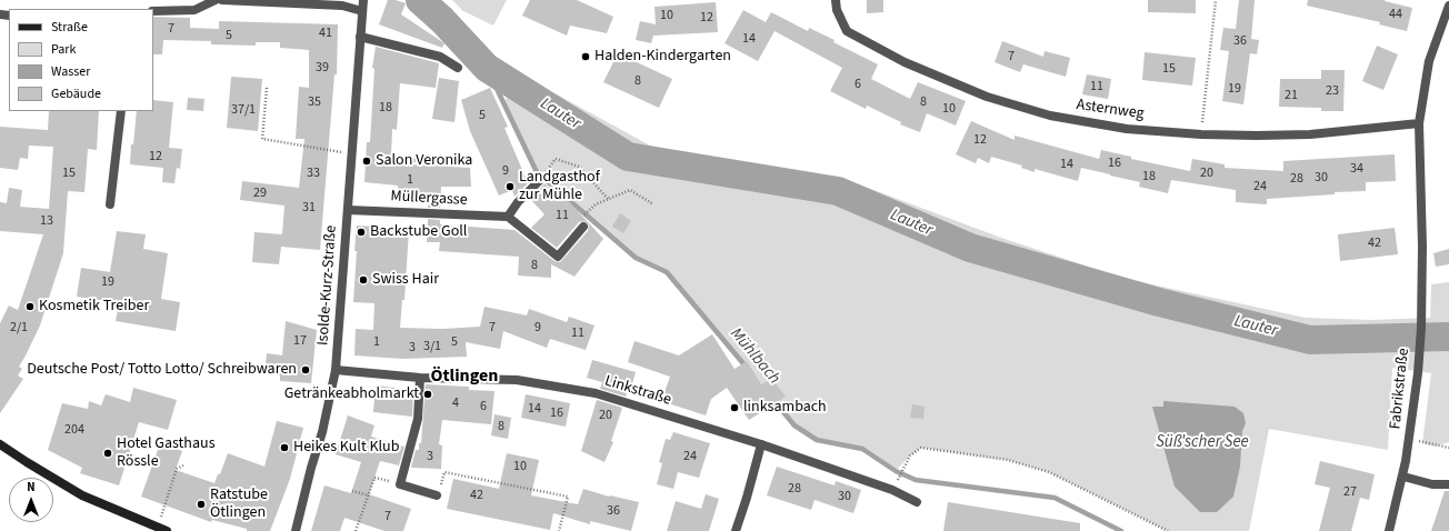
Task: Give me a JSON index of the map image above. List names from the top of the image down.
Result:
{
  "streets": {
    "street": [
      "Asternweg",
      "Müllergasse",
      "Isolde-Kurz-Straße",
      "Fabrikstraße",
      "Linkstraße"
    ]
  },
  "crossings": [
    ["Asternweg", "Fabrikstraße"],
    ["Müllergasse", "Isolde-Kurz-Straße"],
    ["Isolde-Kurz-Straße", "Linkstraße"]
  ],
  "districts": ["Ötlingen"],
  "water": ["Lauter", "Mühlbach", "Süß'scher See"],
  "places": [
    "Halden-Kindergarten",
    "Salon Veronika",
    "Landgasthof zur Mühle",
    "Backstube Goll",
    "Swiss Hair",
    "Kosmetik Treiber",
    "Deutsche Post/ Totto Lotto/ Schreibwaren",
    "Getränkeabholmarkt",
    "linksambach",
    "Heikes Kult Klub",
    "Hotel Gasthaus Rössle",
    "Ratstube Ötlingen"
  ],
  "house_numbers": [
    "44",
    "10",
    "12",
    "7",
    "41",
    "5",
    "14",
    "36",
    "7",
    "39",
    "15",
    "8",
    "6",
    "11",
    "19",
    "23",
    "21",
    "35",
    "8",
    "18",
    "10",
    "37/1",
    "5",
    "12",
    "12",
    "16",
    "14",
    "34",
    "9",
    "15",
    "33",
    "20",
    "18",
    "30",
    "28",
    "1",
    "24",
    "29",
    "31",
    "11",
    "13",
    "42",
    "8",
    "19",
    "2/1",
    "7",
    "9",
    "11",
    "17",
    "1",
    "5",
    "3/1",
    "3",
    "4",
    "6",
    "14",
    "16",
    "20",
    "8",
    "204",
    "3",
    "24",
    "10",
    "28",
    "27",
    "42",
    "30",
    "36",
    "7"
  ],
  "legend": [
    "Straße",
    "Park",
    "Wasser",
    "Gebäude"
  ],
  "north": "top"
}
